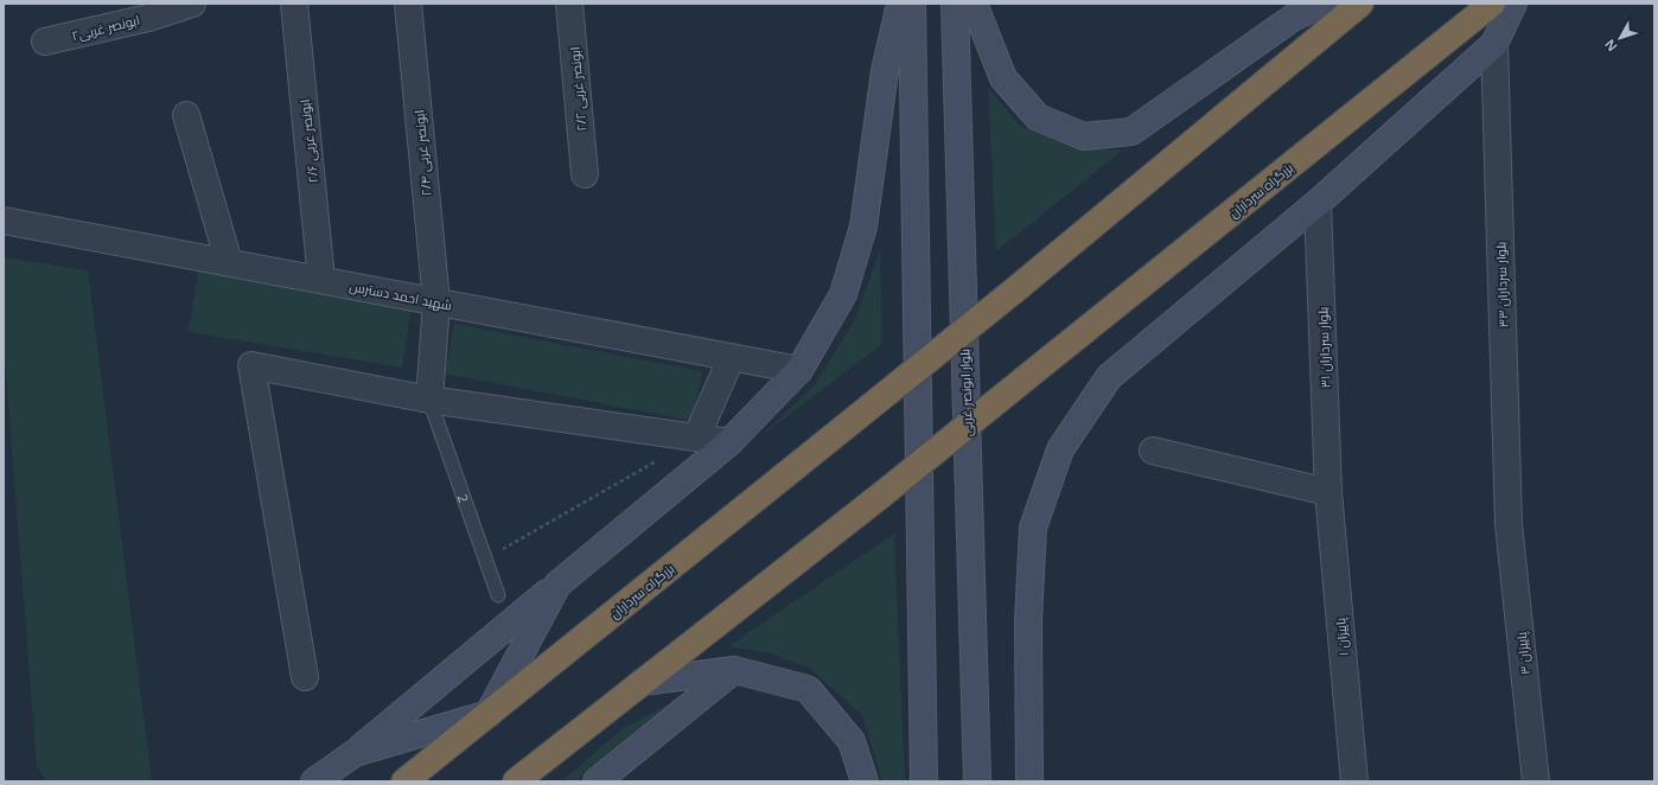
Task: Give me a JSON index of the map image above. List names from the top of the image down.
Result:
{
  "streets": {
    "highway": ["بزرگراه سرداران"],
    "main road": ["بلوار ابونصر غربی"],
    "street": [
      "۲ابونصر غربی",
      "ابونصر غربی ۲/۲",
      "ابونصر غربی ۲/۶",
      "ابونصر غربی ۲/۴",
      "بلوار سرداران ۳۳",
      "شهید احمد دسترس",
      "بلوار سرداران ۳۱",
      "پاییزان ۱",
      "پاییزان ۳"
    ],
    "lane": ["2"]
  },
  "crossings": [
    ["ابونصر غربی ۲/۶", "شهید احمد دسترس"],
    ["ابونصر غربی ۲/۴", "شهید احمد دسترس"],
    ["ابونصر غربی ۲/۴", "2"],
    ["بلوار سرداران ۳۳", "پاییزان ۳"],
    ["بلوار سرداران ۳۱", "پاییزان ۱"]
  ],
  "north": "bottom left"
}
